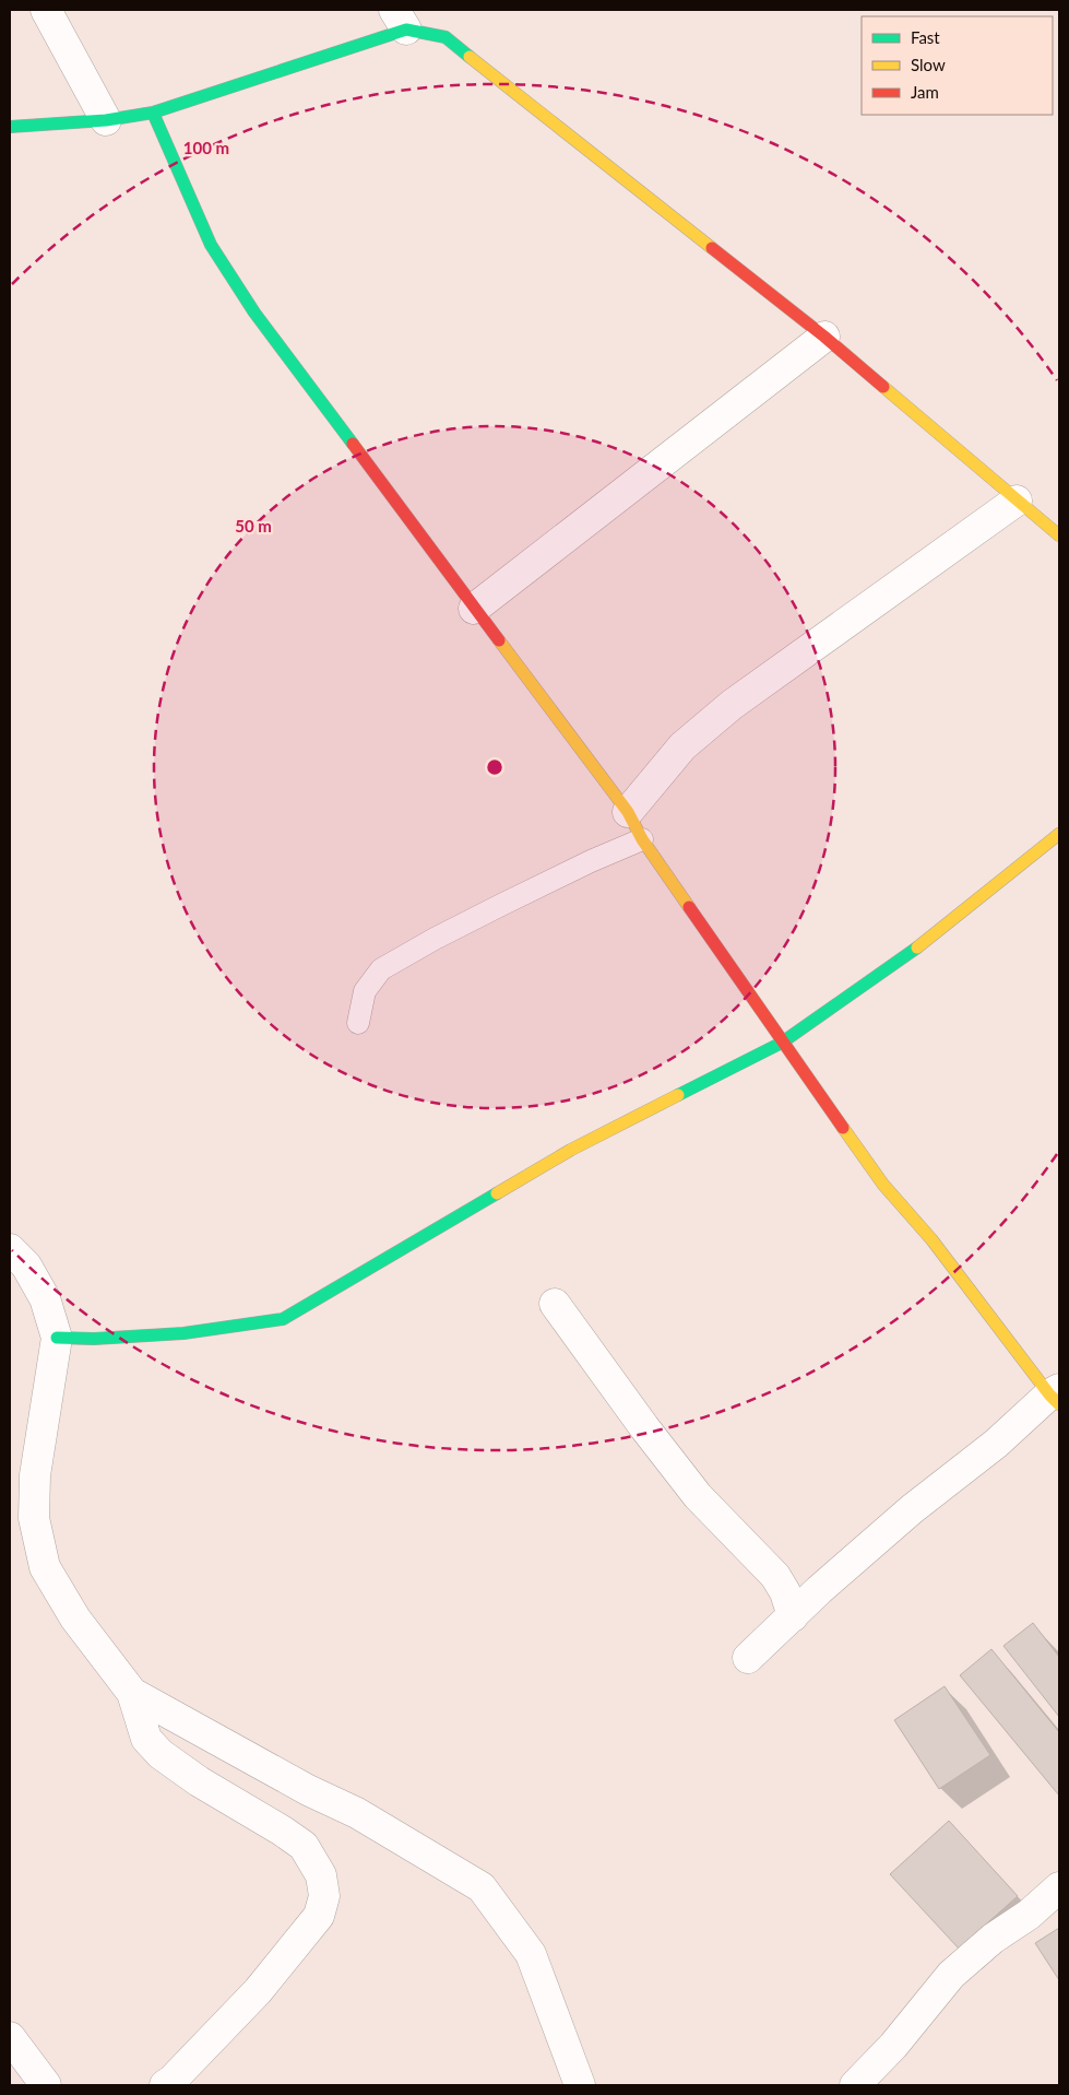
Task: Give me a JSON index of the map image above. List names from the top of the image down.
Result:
{
  "legend": ["Fast", "Slow", "Jam"],
  "rings": ["100 m", "50 m"]
}
